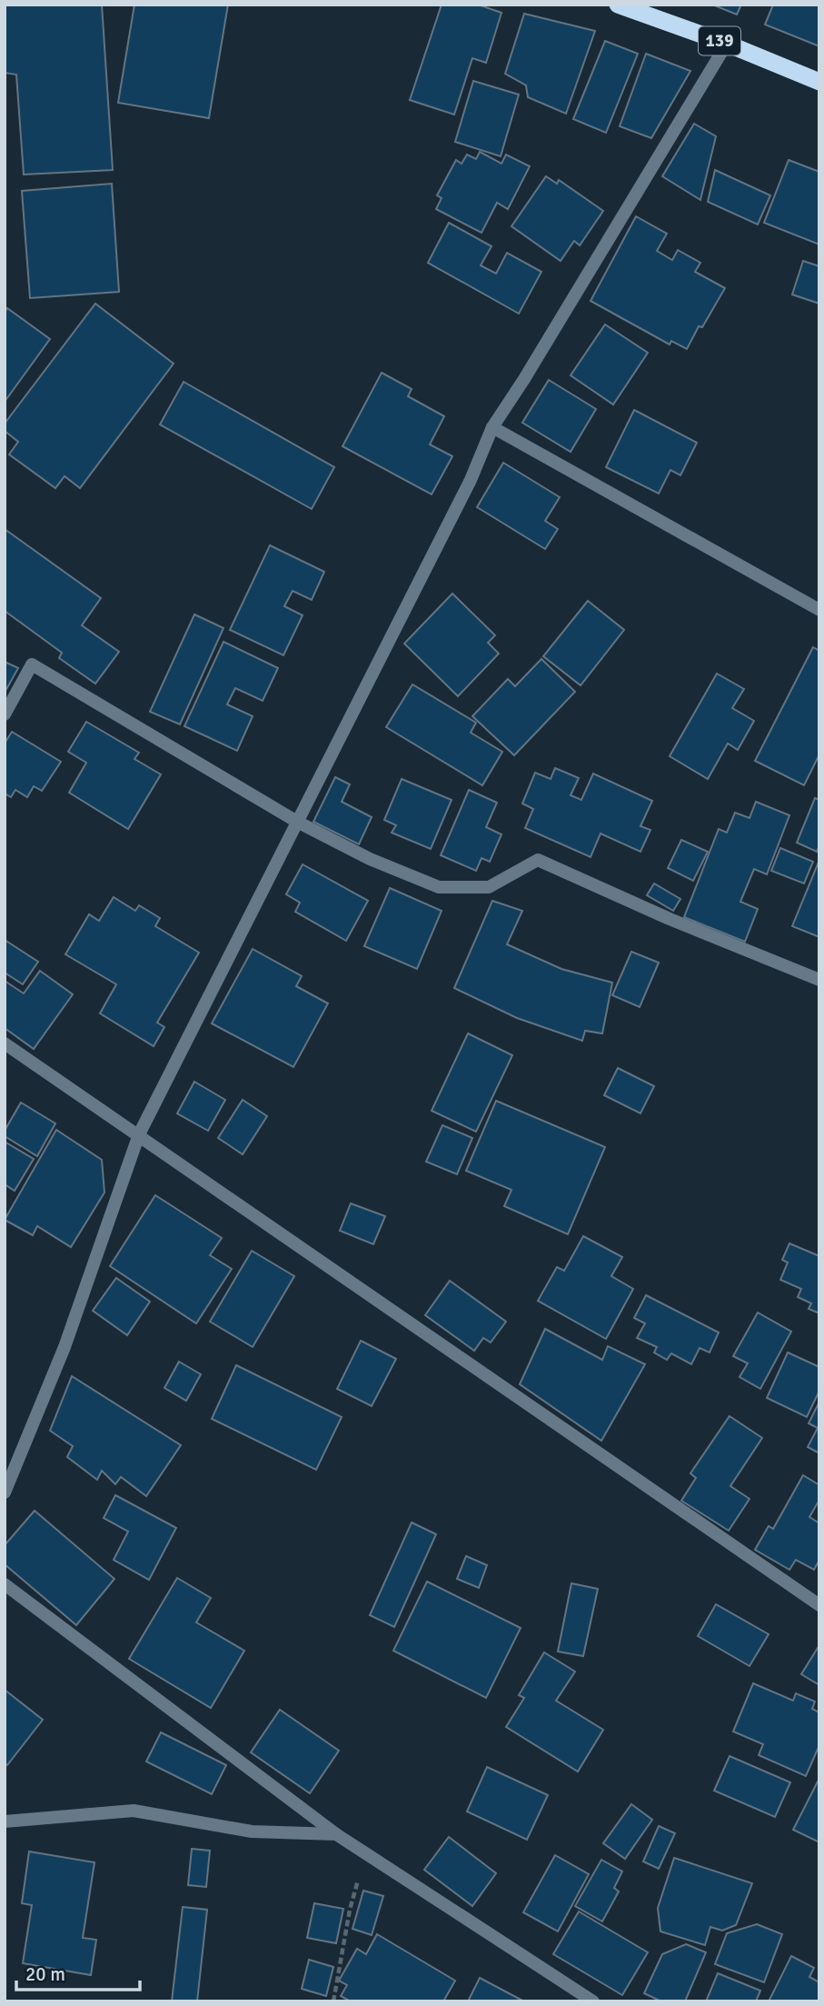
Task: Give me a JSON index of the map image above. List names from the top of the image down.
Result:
{
  "streets": {
    "highway": ["139"]
  },
  "scale_bar": "20 m"
}
